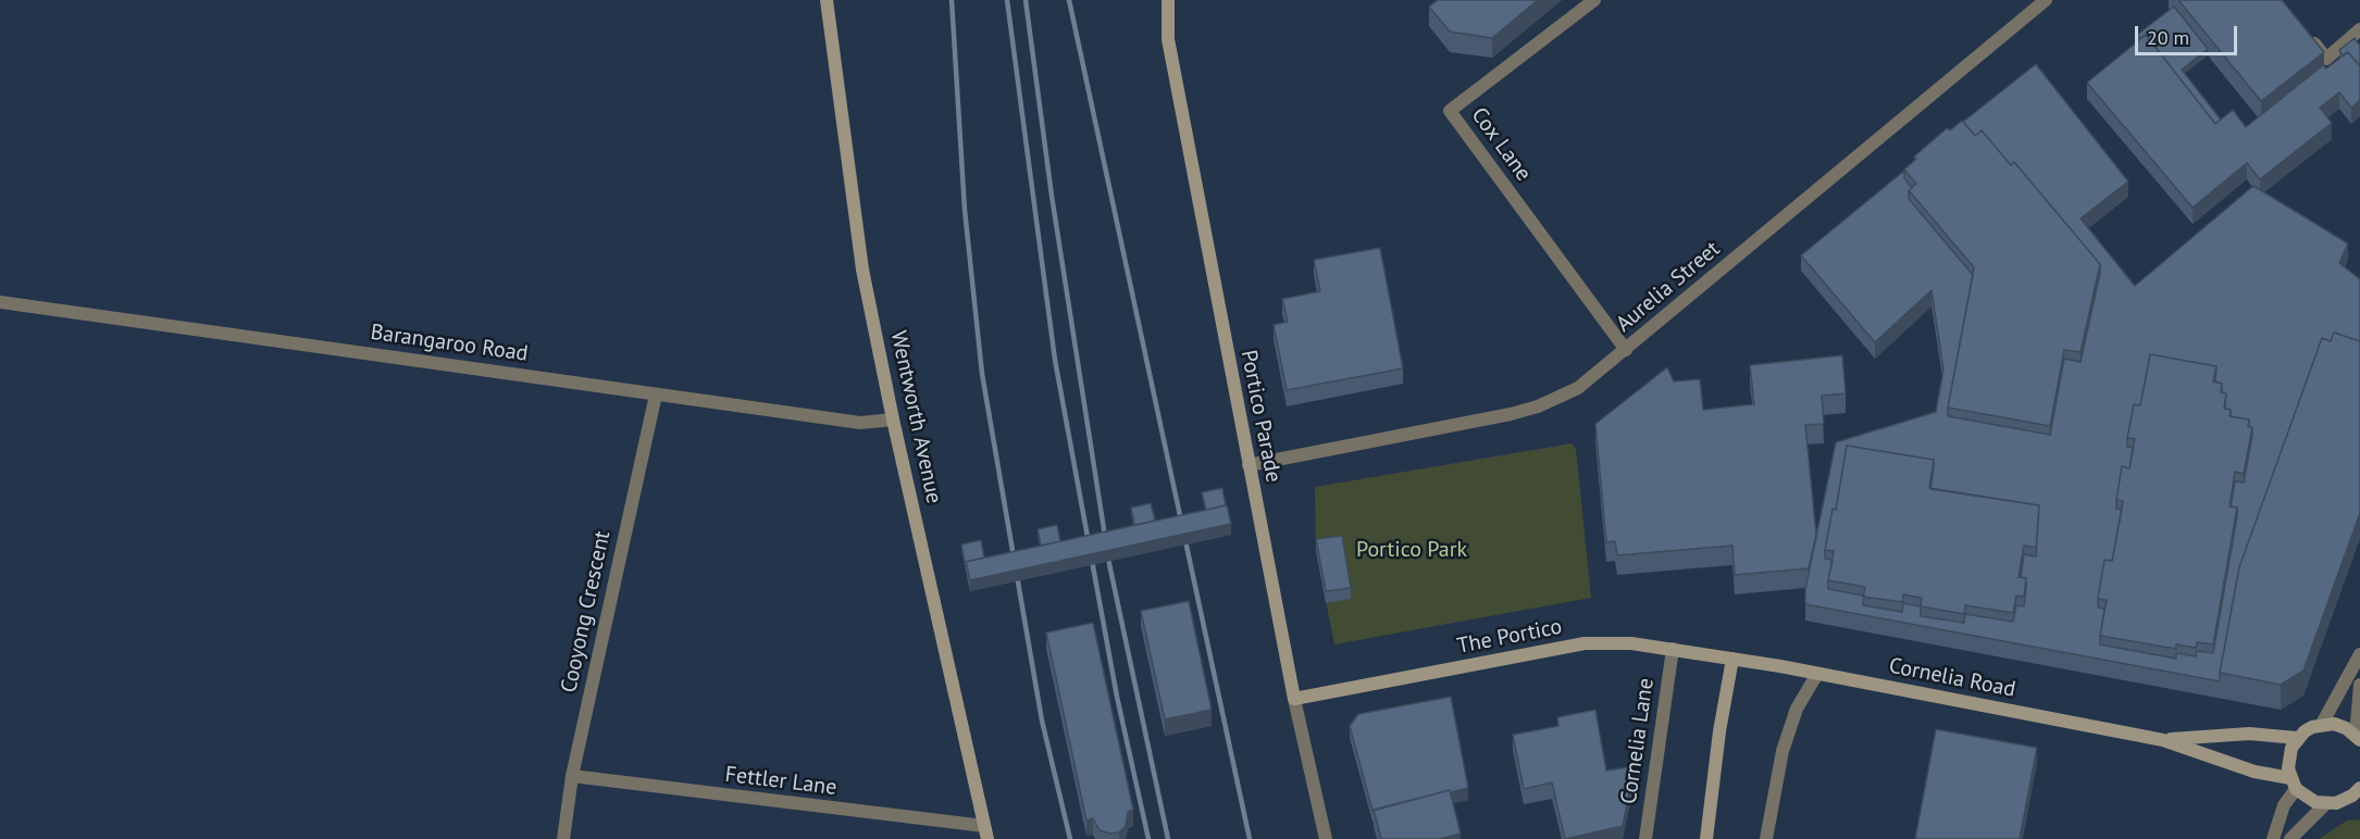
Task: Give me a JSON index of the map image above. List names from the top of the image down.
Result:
{
  "streets": {
    "main road": [
      "Portico Parade",
      "Wentworth Avenue",
      "The Portico",
      "Cornelia Road"
    ],
    "street": [
      "Cox Lane",
      "Aurelia Street",
      "Barangaroo Road",
      "Cooyong Crescent",
      "Cornelia Lane",
      "Fettler Lane"
    ]
  },
  "crossings": [
    ["Cox Lane", "Aurelia Street"],
    ["Aurelia Street", "Portico Parade"],
    ["Barangaroo Road", "Wentworth Avenue"],
    ["Barangaroo Road", "Cooyong Crescent"],
    ["Portico Parade", "The Portico"],
    ["Wentworth Avenue", "Fettler Lane"],
    ["Cooyong Crescent", "Fettler Lane"],
    ["The Portico", "Cornelia Road"],
    ["The Portico", "Cornelia Lane"]
  ],
  "parks": ["Portico Park"],
  "scale_bar": "20 m"
}
